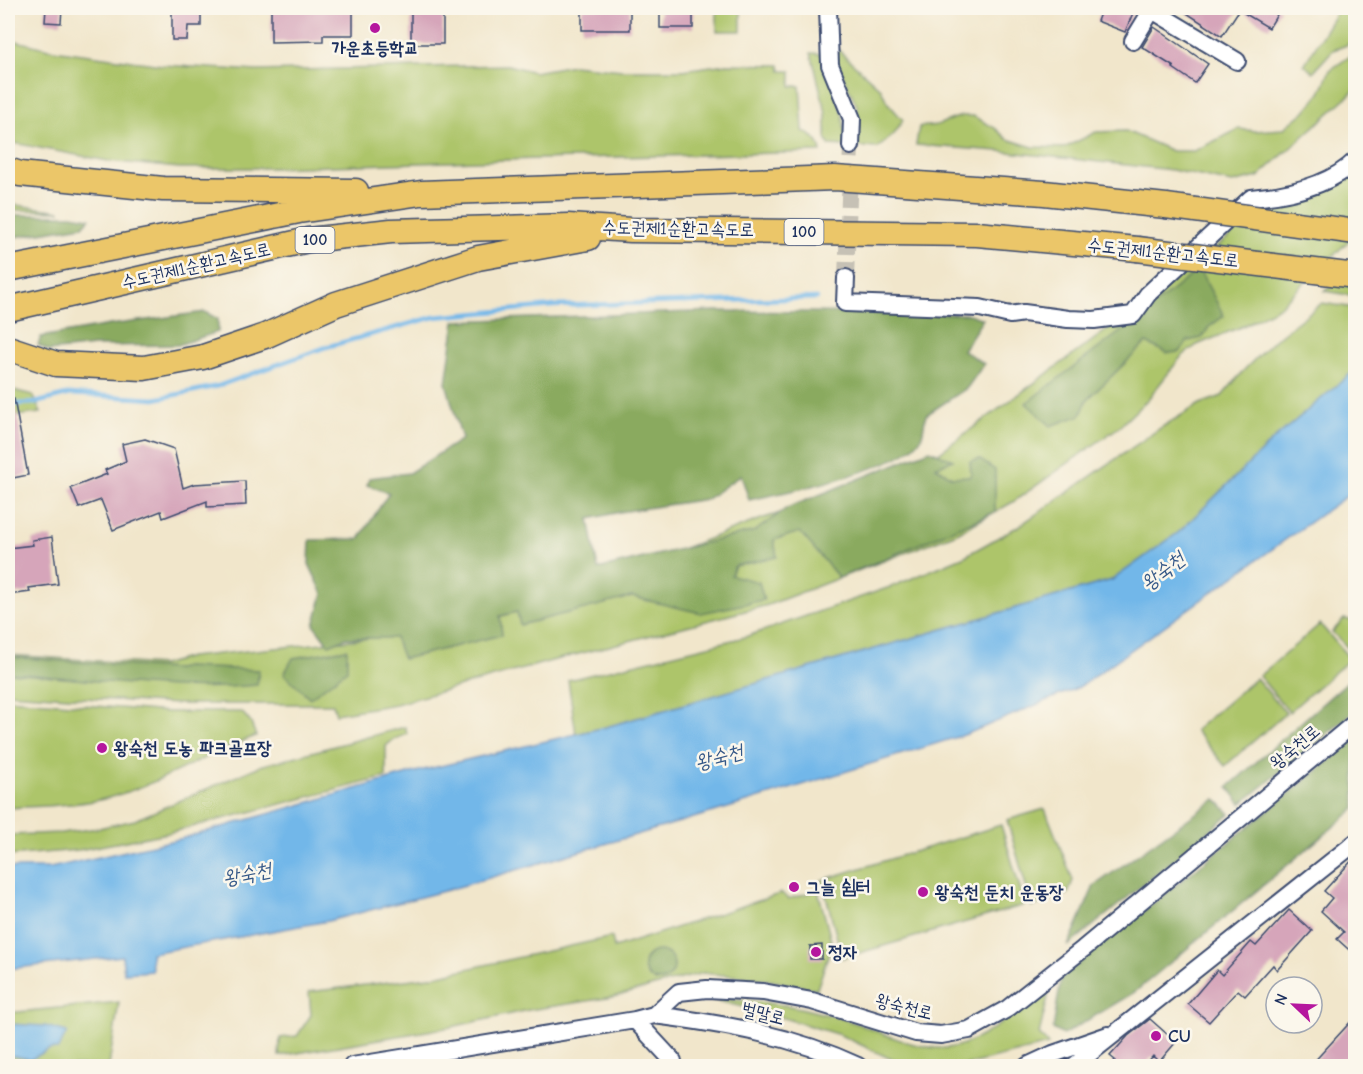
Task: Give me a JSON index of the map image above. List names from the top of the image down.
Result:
{
  "streets": {
    "highway": ["수도권제1순환고속도로", "100"],
    "street": ["왕숙천로", "벌말로"]
  },
  "crossings": [
    ["왕숙천로", "벌말로"]
  ],
  "water": ["왕숙천"],
  "places": [
    "가운초등학교",
    "왕숙천 도농 파크골프장",
    "그늘 쉼터",
    "왕숙천 둔치 운동장",
    "정자",
    "CU"
  ],
  "north": "top left"
}
